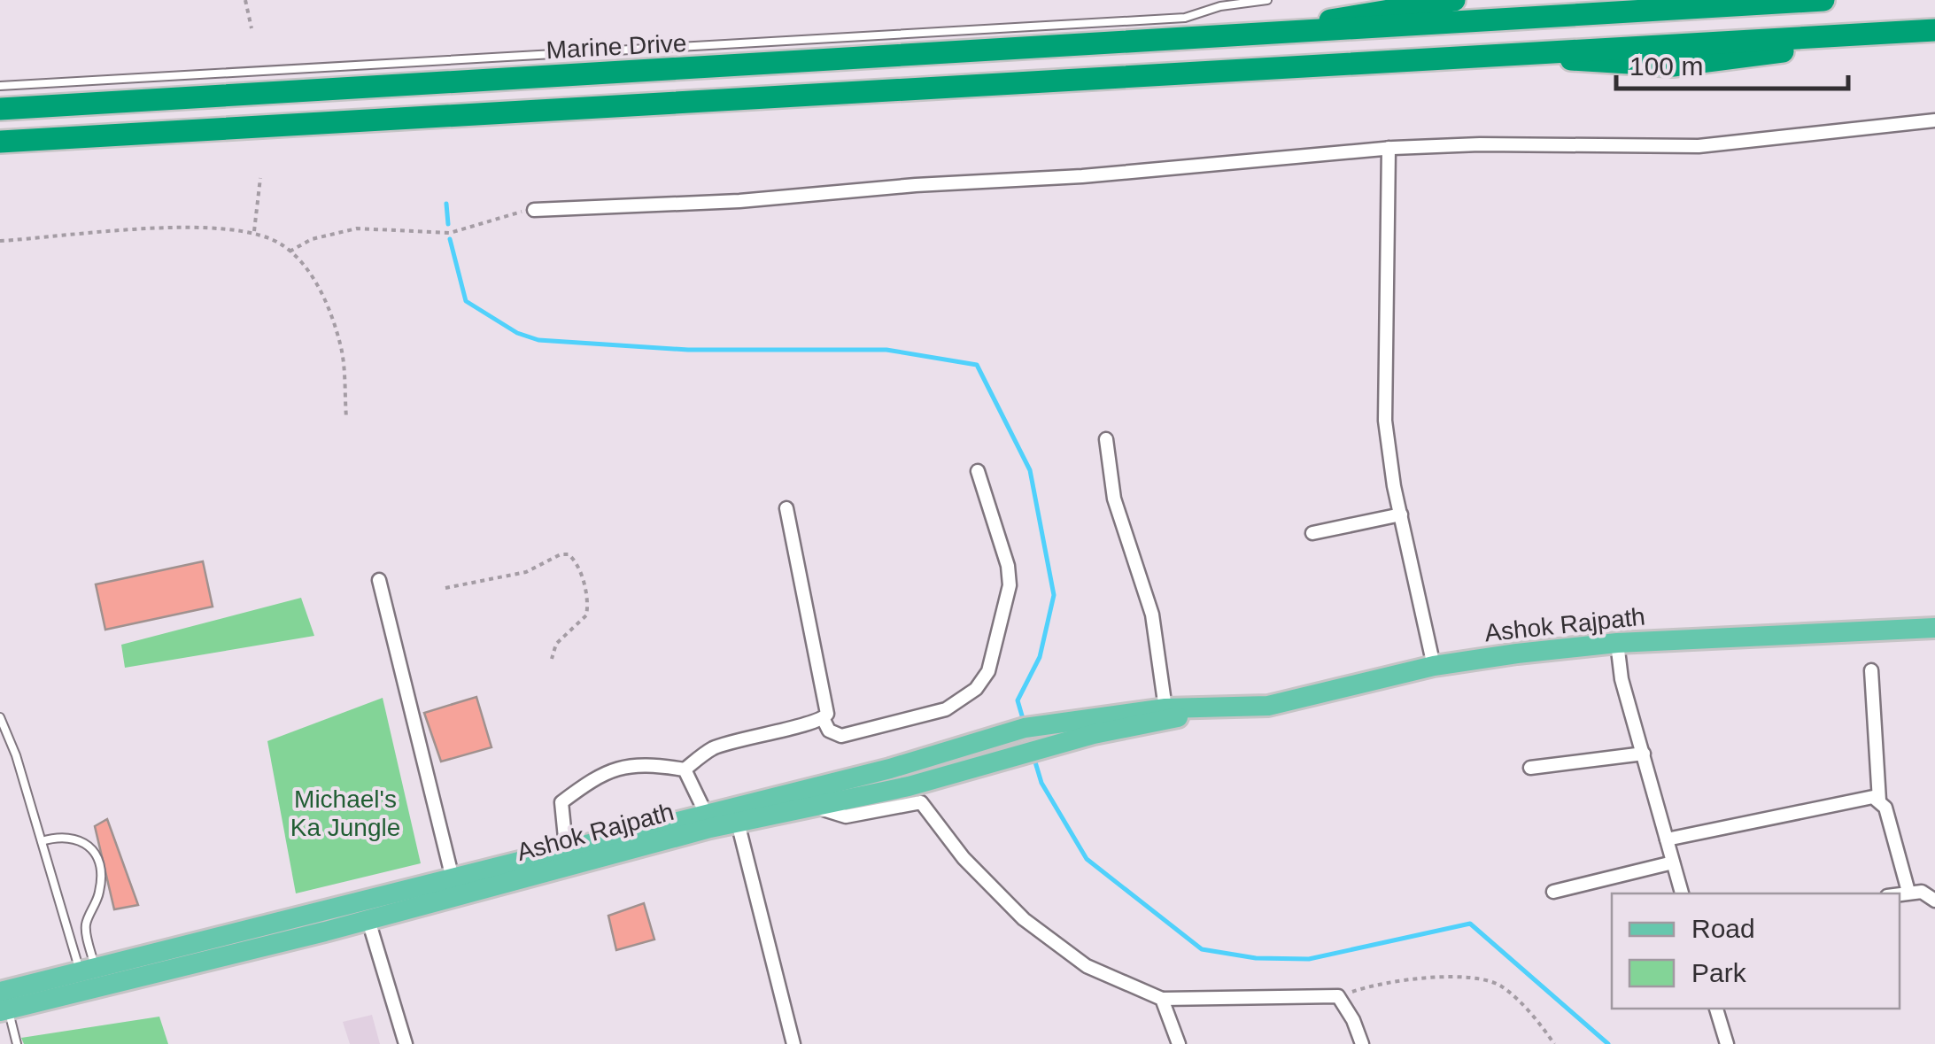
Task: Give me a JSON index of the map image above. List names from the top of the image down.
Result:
{
  "streets": {
    "highway": ["Marine Drive"],
    "main road": ["Ashok Rajpath"]
  },
  "parks": ["Michael's Ka Jungle"],
  "legend": ["Road", "Park"],
  "scale_bar": "100 m"
}
